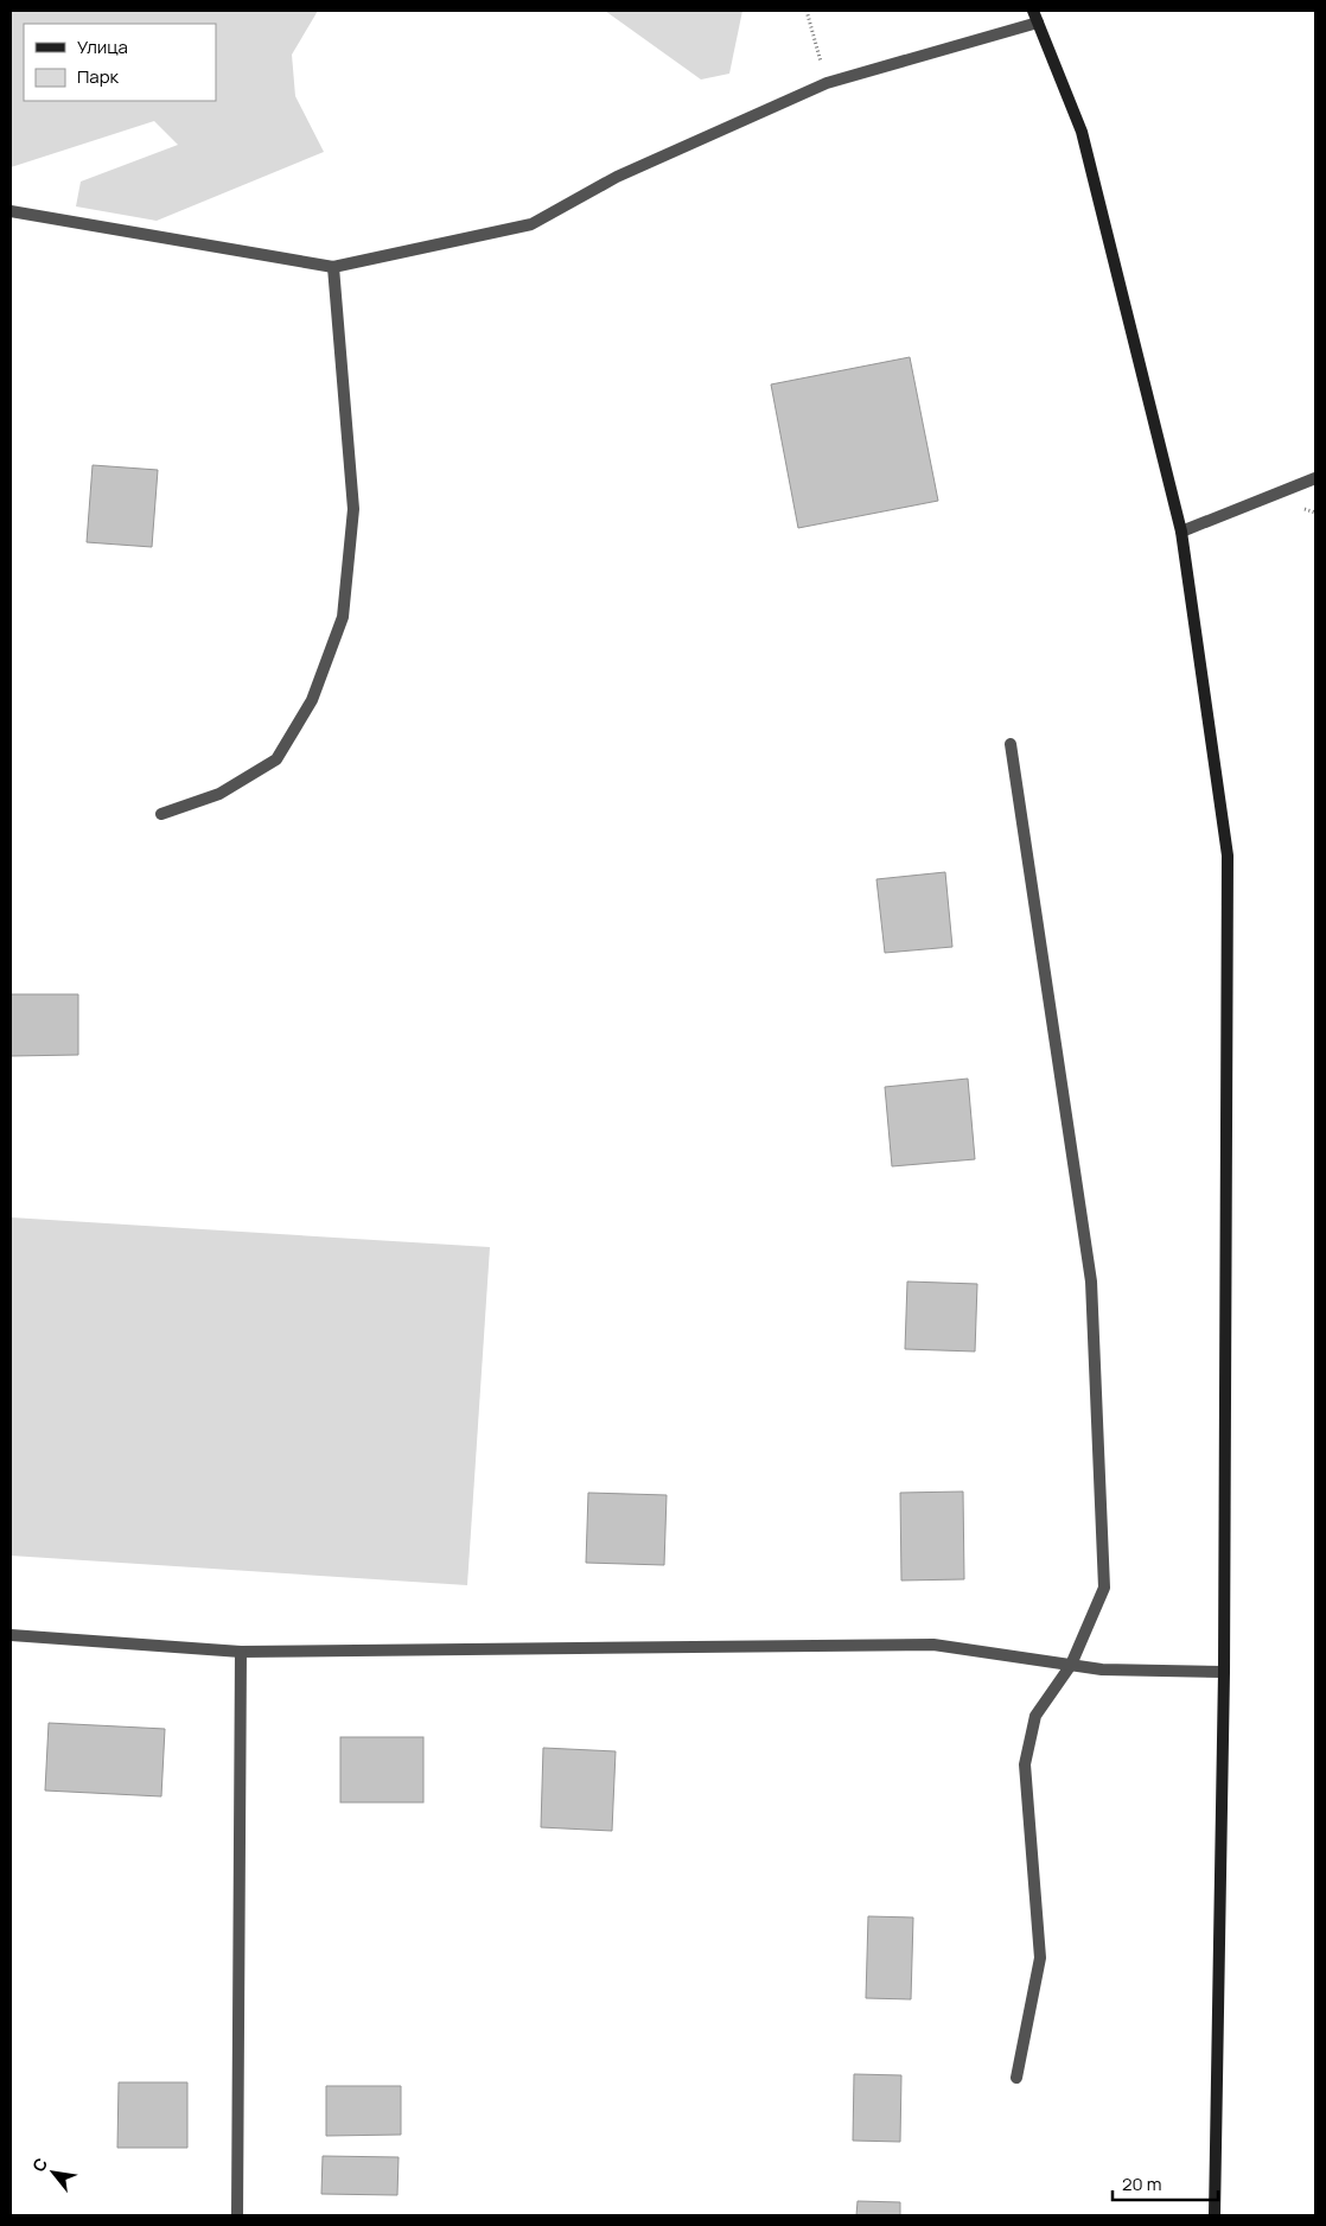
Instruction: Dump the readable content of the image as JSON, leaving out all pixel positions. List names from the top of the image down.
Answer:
{
  "legend": ["Улица", "Парк"],
  "scale_bar": "20 m",
  "north": "top left"
}
